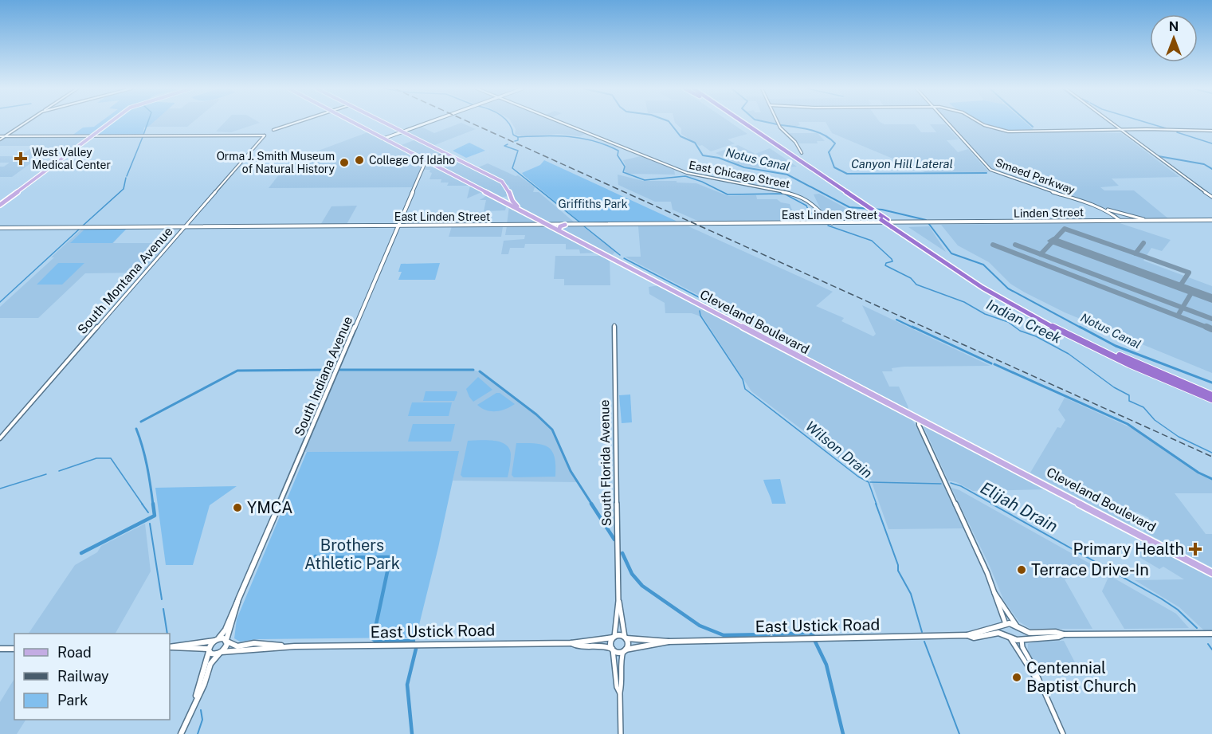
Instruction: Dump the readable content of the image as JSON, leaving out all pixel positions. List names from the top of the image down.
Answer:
{
  "streets": {
    "main road": [
      "Linden Street",
      "East Linden Street",
      "Cleveland Boulevard",
      "South Indiana Avenue",
      "East Ustick Road"
    ],
    "street": [
      "East Chicago Street",
      "Smeed Parkway",
      "South Montana Avenue",
      "South Florida Avenue"
    ]
  },
  "crossings": [
    ["East Chicago Street", "East Linden Street"],
    ["Smeed Parkway", "Linden Street"],
    ["Linden Street", "East Linden Street"],
    ["East Linden Street", "South Montana Avenue"],
    ["East Linden Street", "Cleveland Boulevard"],
    ["East Linden Street", "South Indiana Avenue"],
    ["Cleveland Boulevard", "South Indiana Avenue"],
    ["South Indiana Avenue", "East Ustick Road"],
    ["South Florida Avenue", "East Ustick Road"]
  ],
  "water": [
    "Notus Canal",
    "Canyon Hill Lateral",
    "Indian Creek",
    "Wilson Drain",
    "Elijah Drain"
  ],
  "parks": ["Griffiths Park", "Brothers Athletic Park"],
  "places": {
    "health": ["West Valley Medical Center", "Primary Health"],
    "other": [
      "College Of Idaho",
      "Orma J. Smith Museum of Natural History",
      "YMCA",
      "Terrace Drive-In",
      "Centennial Baptist Church"
    ]
  },
  "legend": ["Road", "Railway", "Park"],
  "north": "top"
}
